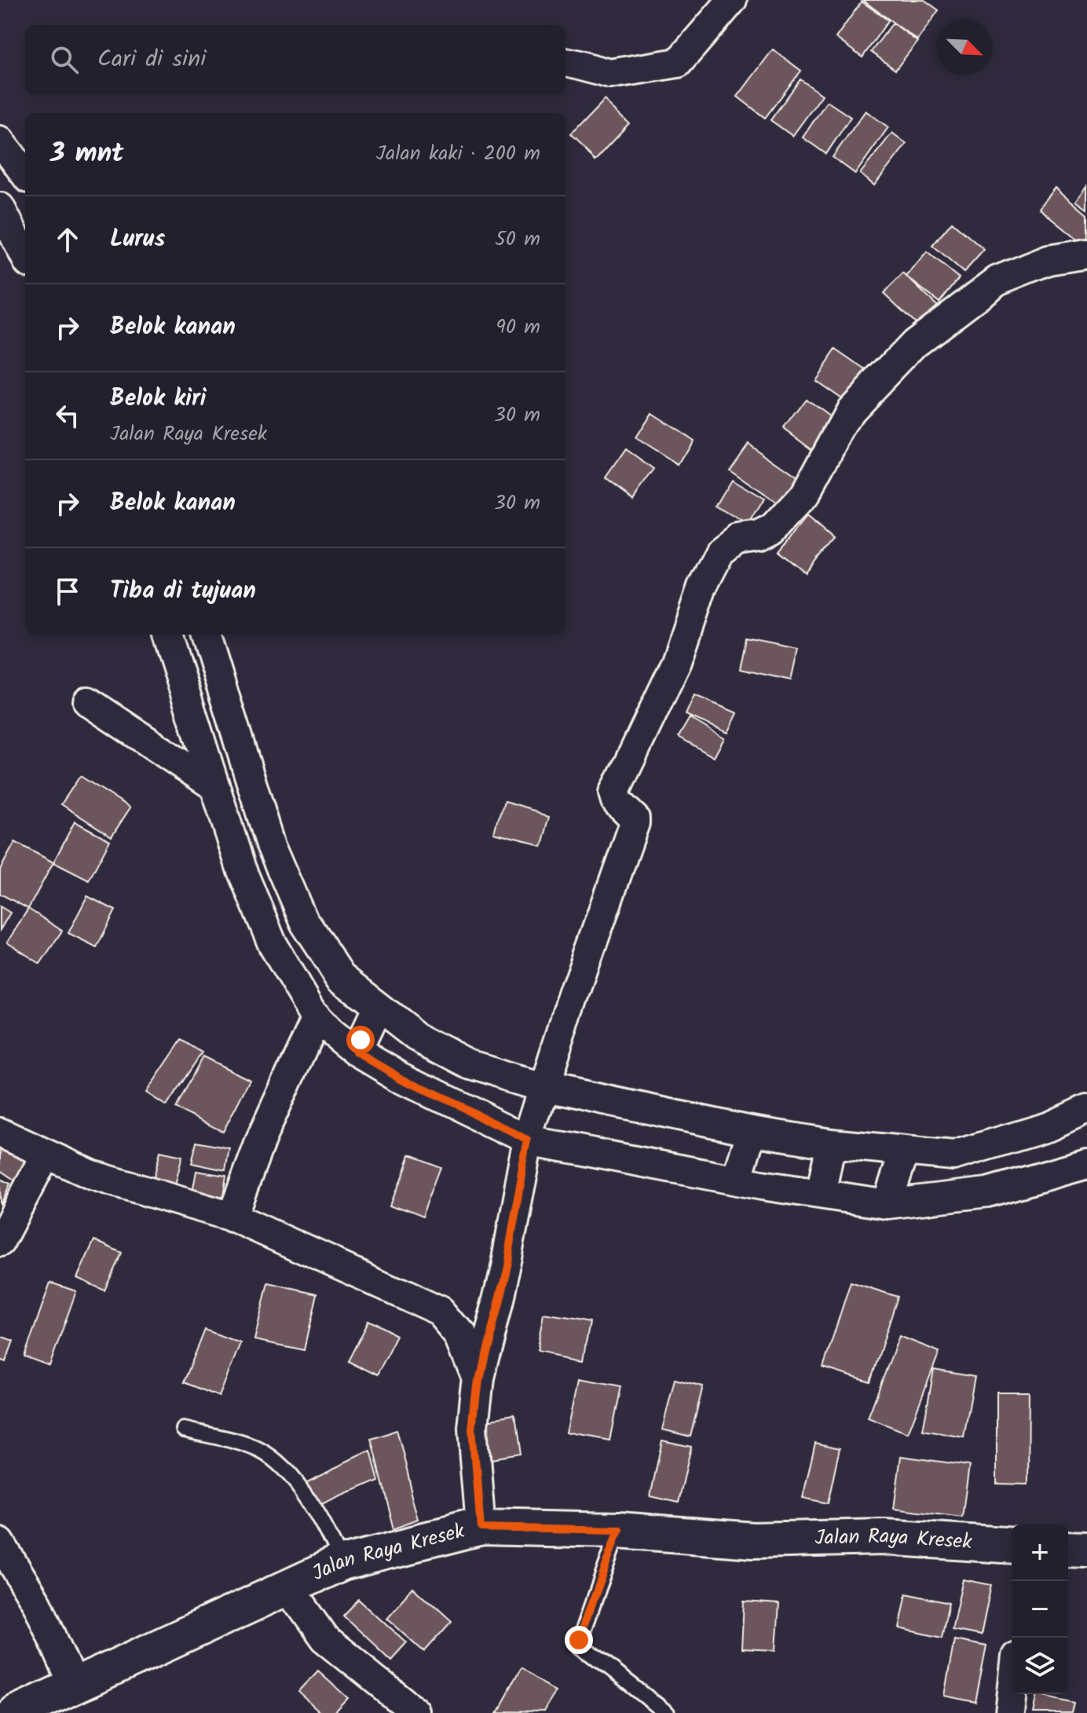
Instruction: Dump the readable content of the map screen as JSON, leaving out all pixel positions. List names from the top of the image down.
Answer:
{
  "streets": {
    "main road": ["Jalan Raya Kresek"]
  },
  "north": "bottom right",
  "page": {
    "search": "Cari di sini",
    "heading": ["3 mnt", "Jalan kaki · 200 m"],
    "list": [
      ["Lurus", "50 m"],
      ["Belok kanan", "90 m"],
      ["Belok kiri", "Jalan Raya Kresek", "30 m"],
      ["Belok kanan", "30 m"],
      "Tiba di tujuan"
    ],
    "map_buttons": ["+", "−"]
  }
}
